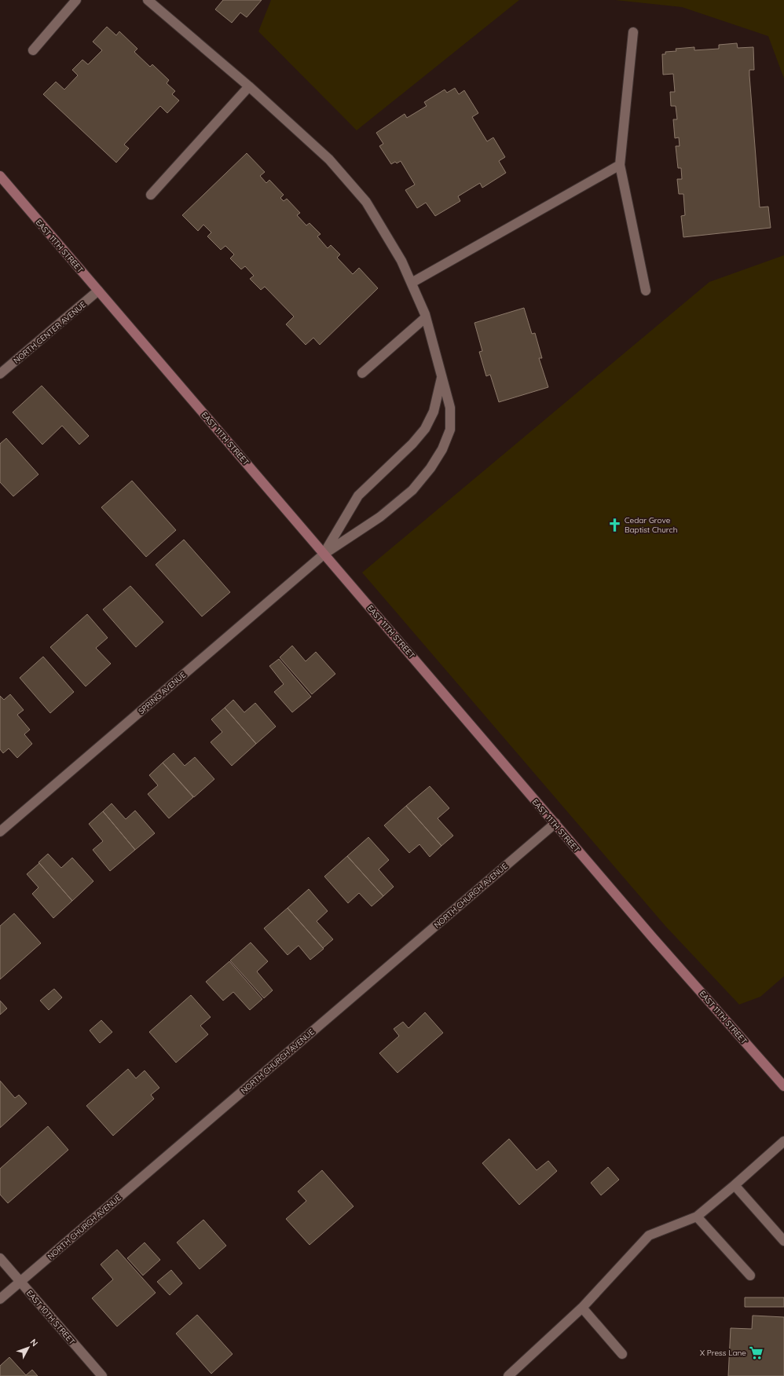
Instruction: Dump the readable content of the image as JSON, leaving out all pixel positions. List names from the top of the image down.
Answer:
{
  "streets": {
    "main road": ["EAST 11TH STREET"],
    "street": [
      "NORTH CENTER AVENUE",
      "SPRING AVENUE",
      "NORTH CHURCH AVENUE",
      "EAST 10TH STREET"
    ]
  },
  "crossings": [
    ["EAST 11TH STREET", "NORTH CENTER AVENUE"],
    ["EAST 11TH STREET", "SPRING AVENUE"],
    ["EAST 11TH STREET", "NORTH CHURCH AVENUE"],
    ["NORTH CHURCH AVENUE", "EAST 10TH STREET"]
  ],
  "places": {
    "church": ["Cedar Grove Baptist Church"],
    "supermarket": ["X Press Lane"]
  },
  "north": "top right"
}
